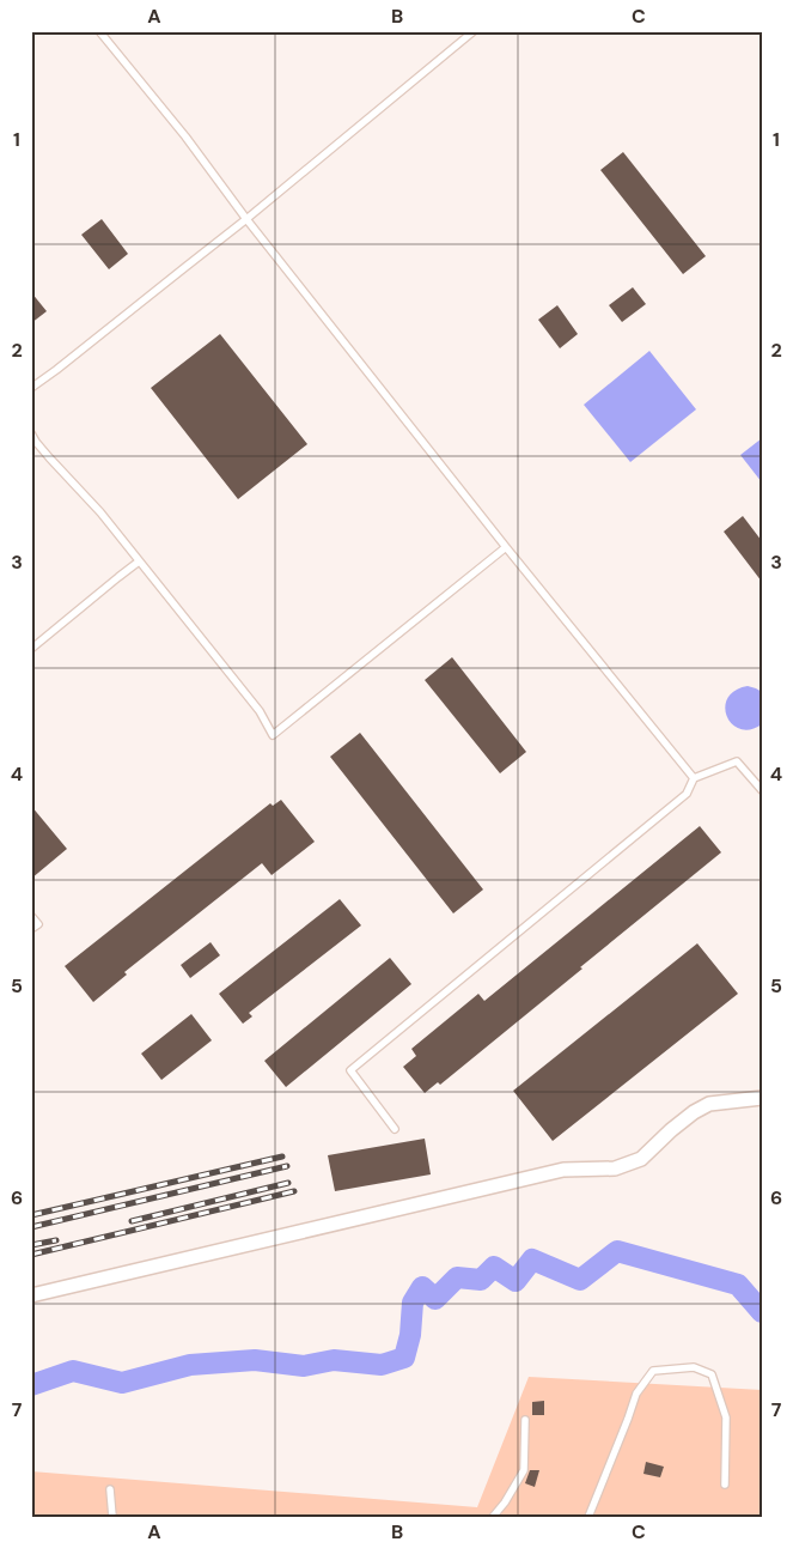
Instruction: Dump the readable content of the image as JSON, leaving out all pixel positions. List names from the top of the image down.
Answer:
{
  "grid": {
    "columns": ["A", "B", "C"],
    "rows": [
      "1",
      "2",
      "3",
      "4",
      "5",
      "6",
      "7"
    ]
  }
}
